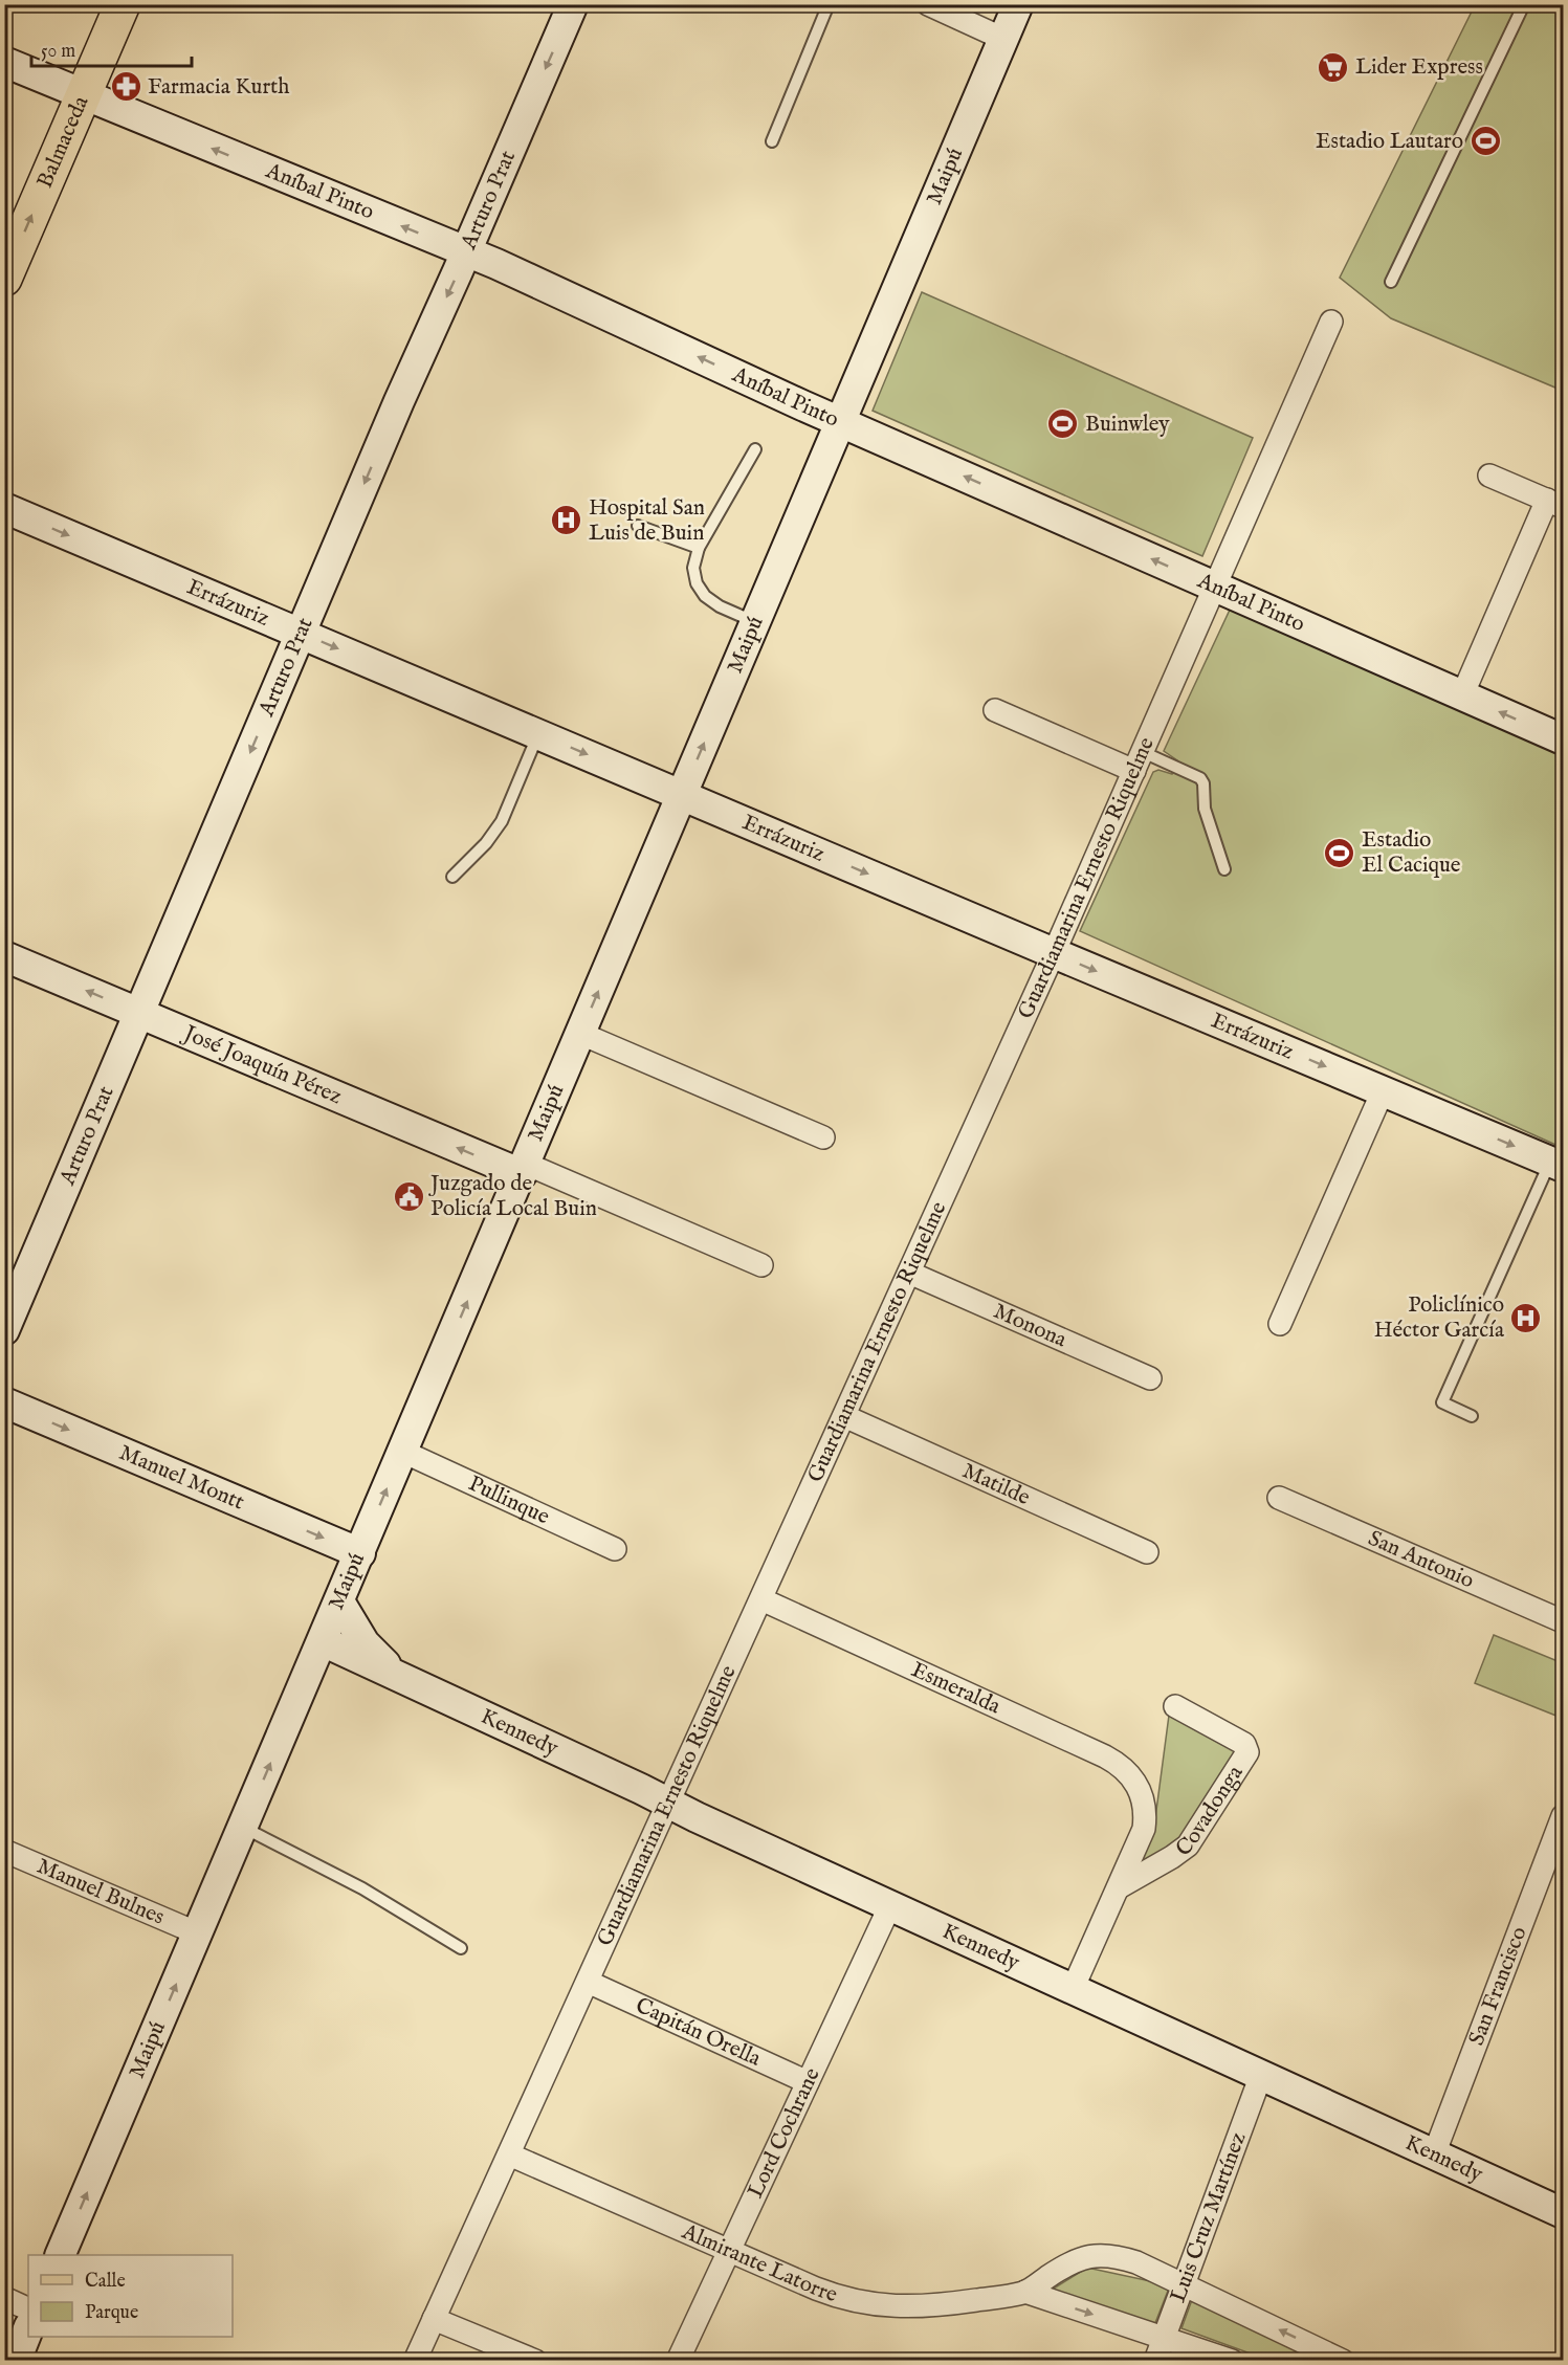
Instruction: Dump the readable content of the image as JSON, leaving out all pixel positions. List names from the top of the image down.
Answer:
{
  "streets": {
    "main road": ["Balmaceda"],
    "street": [
      "Maipú",
      "Aníbal Pinto",
      "Arturo Prat",
      "Errázuriz",
      "Guardiamarina Ernesto Riquelme",
      "José Joaquín Pérez",
      "Monona",
      "Manuel Montt",
      "Matilde",
      "Pullinque",
      "San Antonio",
      "Esmeralda",
      "Kennedy",
      "Covadonga",
      "Manuel Bulnes",
      "San Francisco",
      "Capitán Orella",
      "Lord Cochrane",
      "Luis Cruz Martínez",
      "Almirante Latorre"
    ]
  },
  "crossings": [
    ["Balmaceda", "Aníbal Pinto"],
    ["Maipú", "Aníbal Pinto"],
    ["Maipú", "Errázuriz"],
    ["Maipú", "José Joaquín Pérez"],
    ["Maipú", "Manuel Montt"],
    ["Maipú", "Pullinque"],
    ["Maipú", "Kennedy"],
    ["Maipú", "Manuel Bulnes"],
    ["Aníbal Pinto", "Arturo Prat"],
    ["Aníbal Pinto", "Guardiamarina Ernesto Riquelme"],
    ["Arturo Prat", "Errázuriz"],
    ["Arturo Prat", "José Joaquín Pérez"],
    ["Errázuriz", "Guardiamarina Ernesto Riquelme"],
    ["Guardiamarina Ernesto Riquelme", "Monona"],
    ["Guardiamarina Ernesto Riquelme", "Matilde"],
    ["Guardiamarina Ernesto Riquelme", "Esmeralda"],
    ["Guardiamarina Ernesto Riquelme", "Kennedy"],
    ["Guardiamarina Ernesto Riquelme", "Capitán Orella"],
    ["Guardiamarina Ernesto Riquelme", "Almirante Latorre"],
    ["Esmeralda", "Covadonga"],
    ["Kennedy", "Covadonga"],
    ["Kennedy", "San Francisco"],
    ["Kennedy", "Lord Cochrane"],
    ["Kennedy", "Luis Cruz Martínez"],
    ["Capitán Orella", "Lord Cochrane"],
    ["Lord Cochrane", "Almirante Latorre"],
    ["Luis Cruz Martínez", "Almirante Latorre"]
  ],
  "one_way": [
    "Balmaceda",
    "Maipú",
    "Aníbal Pinto",
    "Arturo Prat",
    "Errázuriz",
    "José Joaquín Pérez",
    "Manuel Montt"
  ],
  "places": {
    "supermarket": ["Lider Express"],
    "pharmacy": ["Farmacia Kurth"],
    "sports": ["Estadio Lautaro", "Buinwley", "Estadio El Cacique"],
    "hospital": ["Hospital San Luis de Buin", "Policlínico Héctor García"],
    "public building": ["Juzgado de Policía Local Buin"]
  },
  "legend": ["Calle", "Parque"],
  "scale_bar": "50 m"
}
